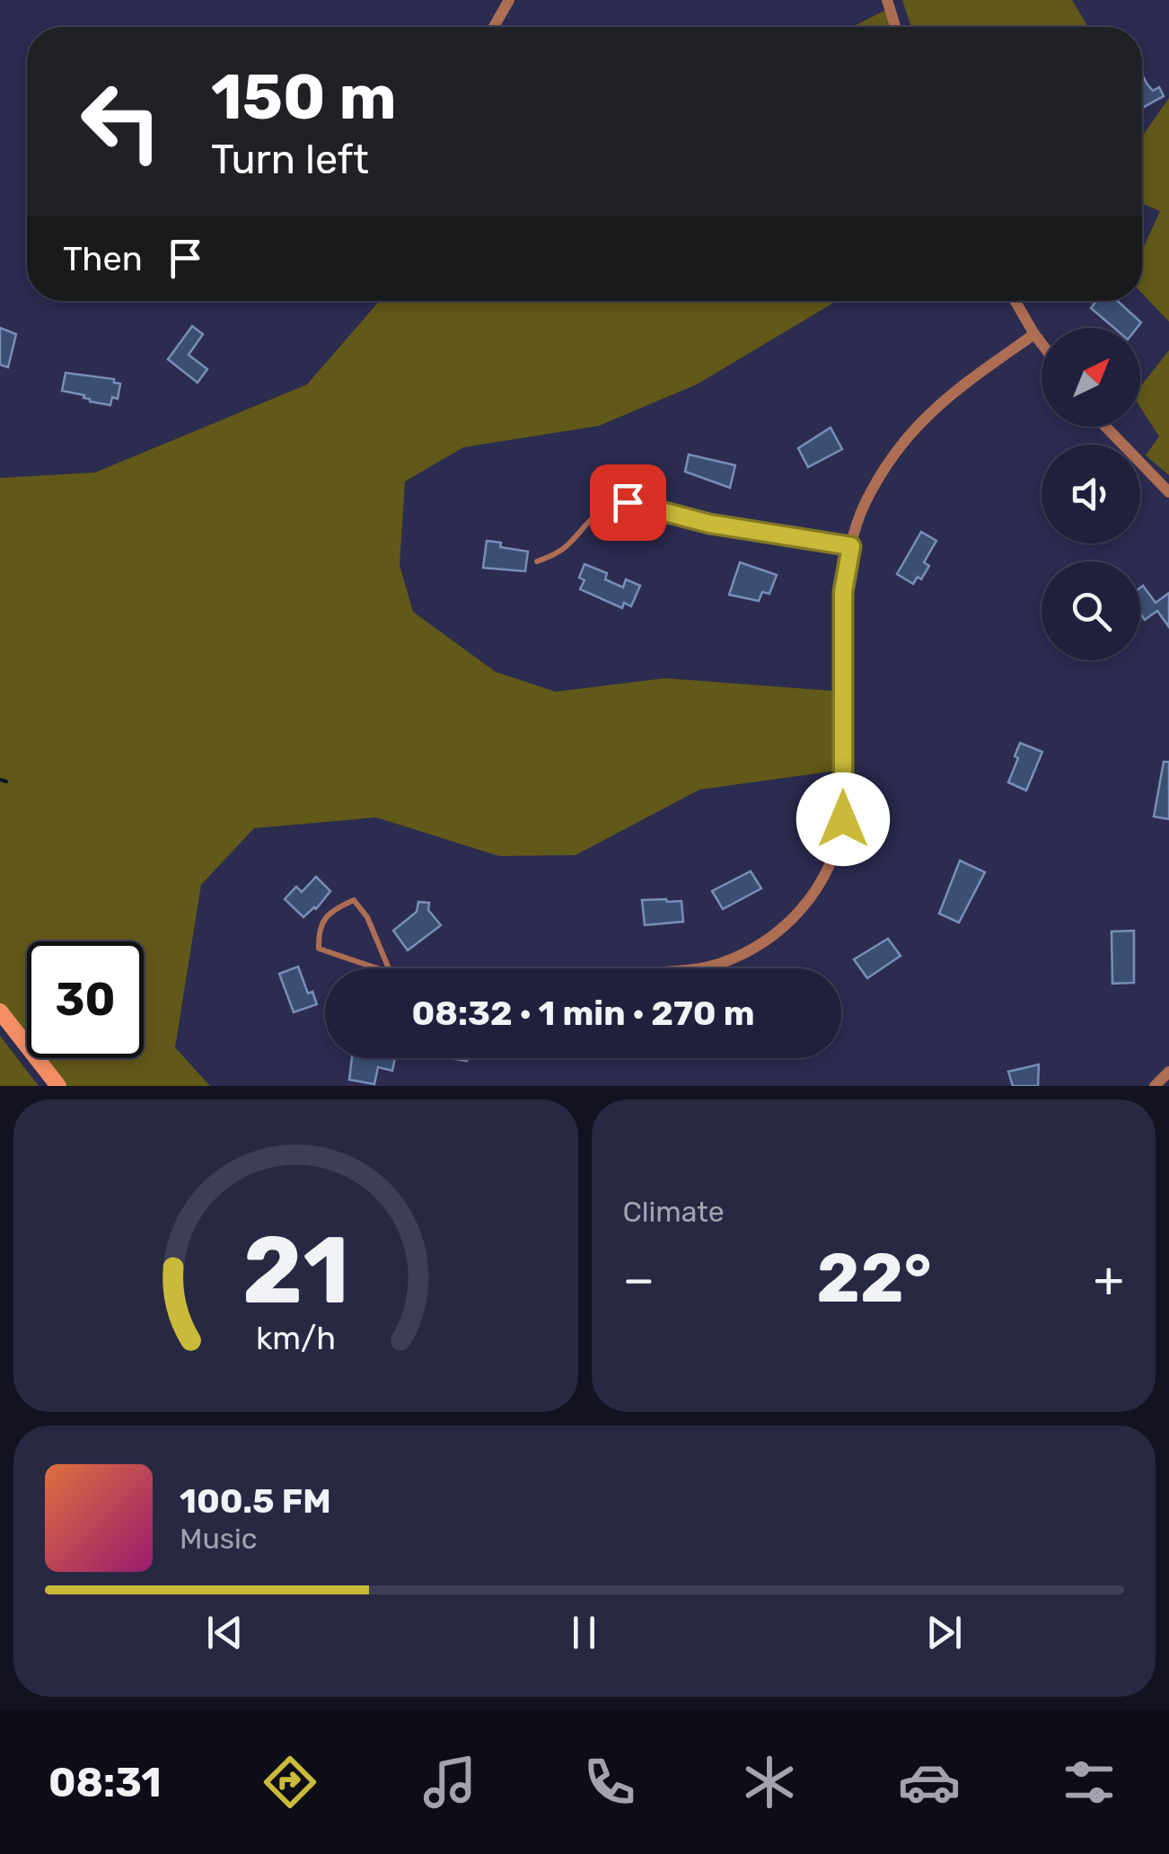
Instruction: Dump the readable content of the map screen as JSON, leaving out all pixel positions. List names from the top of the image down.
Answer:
{
  "north": "top right",
  "page": {
    "turn": ["150 m", "Turn left"],
    "then": "Then",
    "limit": "30",
    "trip": "08:32 · 1 min · 270 m",
    "tile": "Climate",
    "heat": ["−", "22°", "+"],
    "song": ["100.5 FM", "Music"],
    "tabs": "08:31",
    "gauge": ["21", "km/h"]
  }
}
